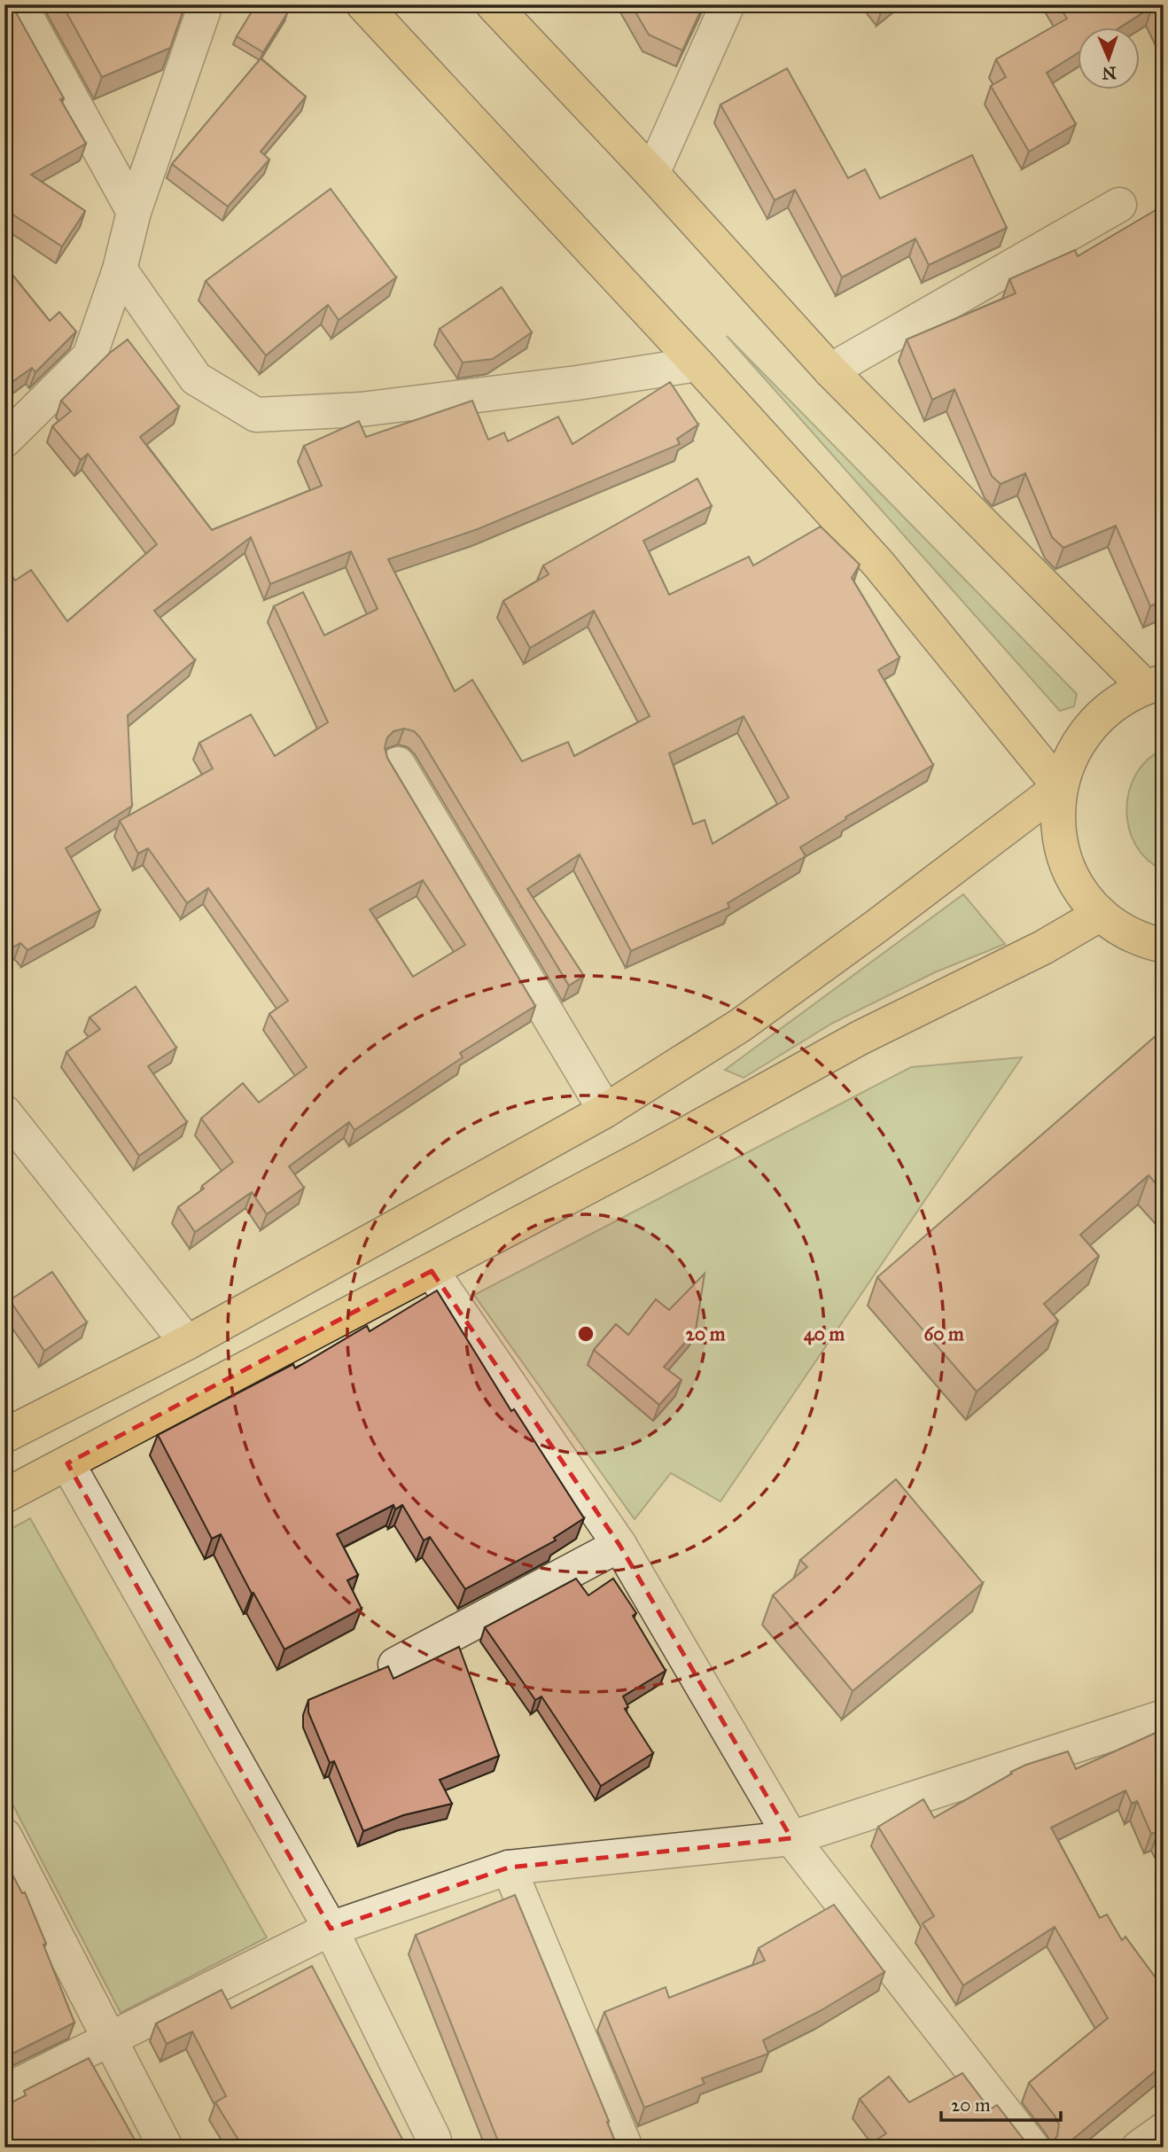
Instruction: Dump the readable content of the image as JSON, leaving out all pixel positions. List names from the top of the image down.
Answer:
{
  "scale_bar": "20 m",
  "north": "bottom",
  "rings": ["20 m", "40 m", "60 m"]
}
